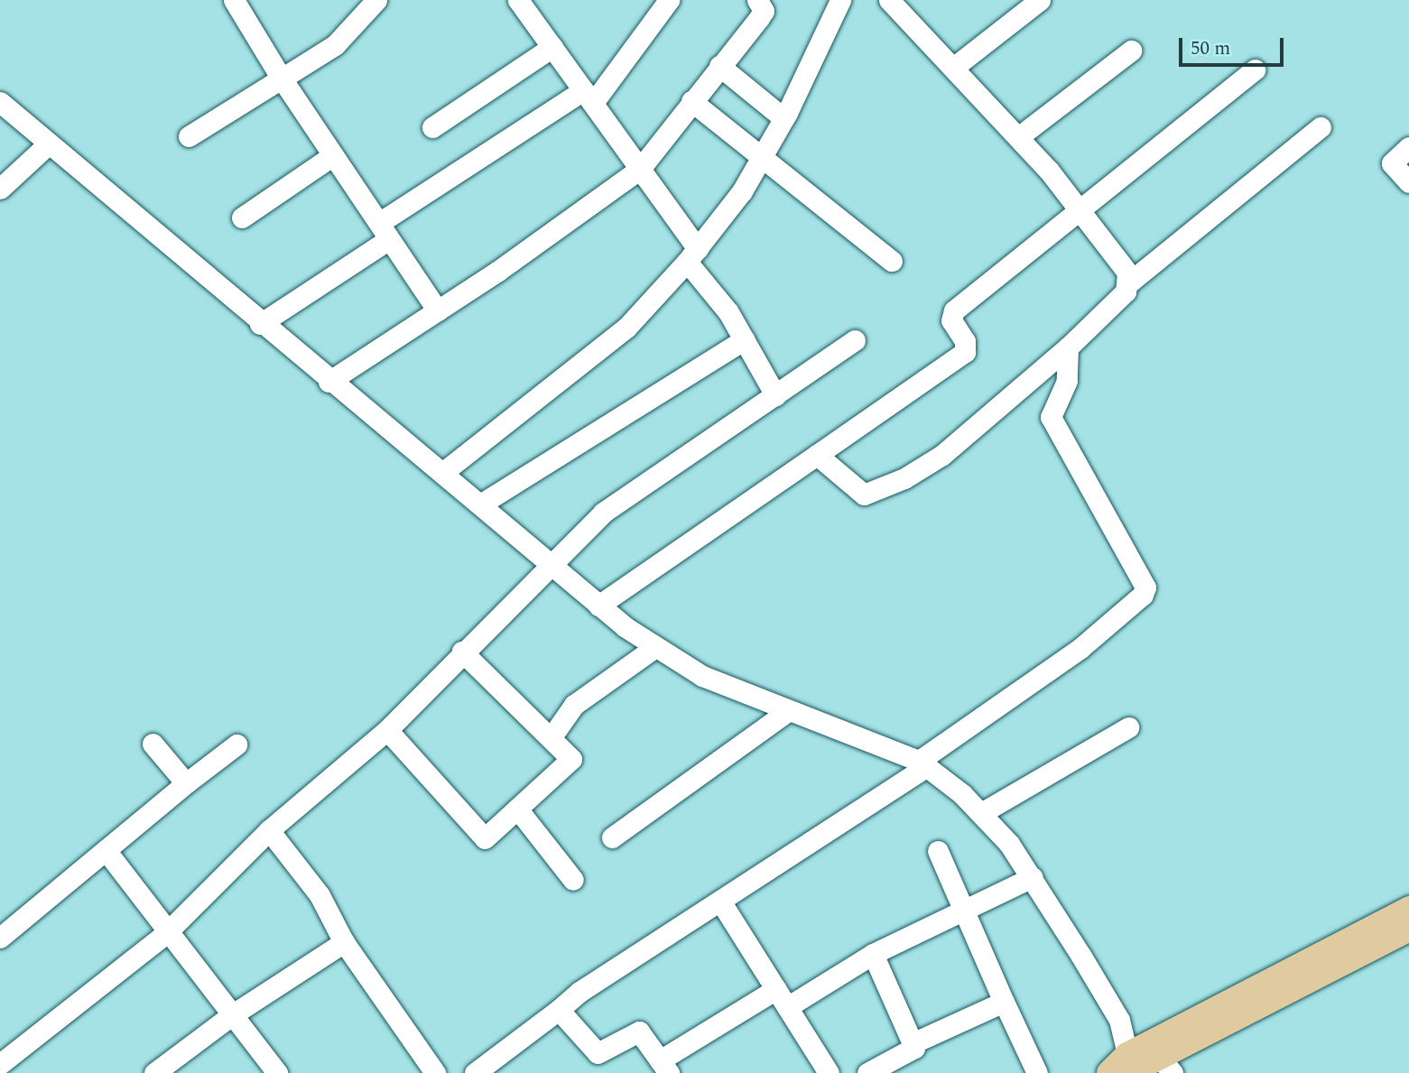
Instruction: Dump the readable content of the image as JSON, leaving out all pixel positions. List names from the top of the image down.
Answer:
{
  "scale_bar": "50 m"
}
